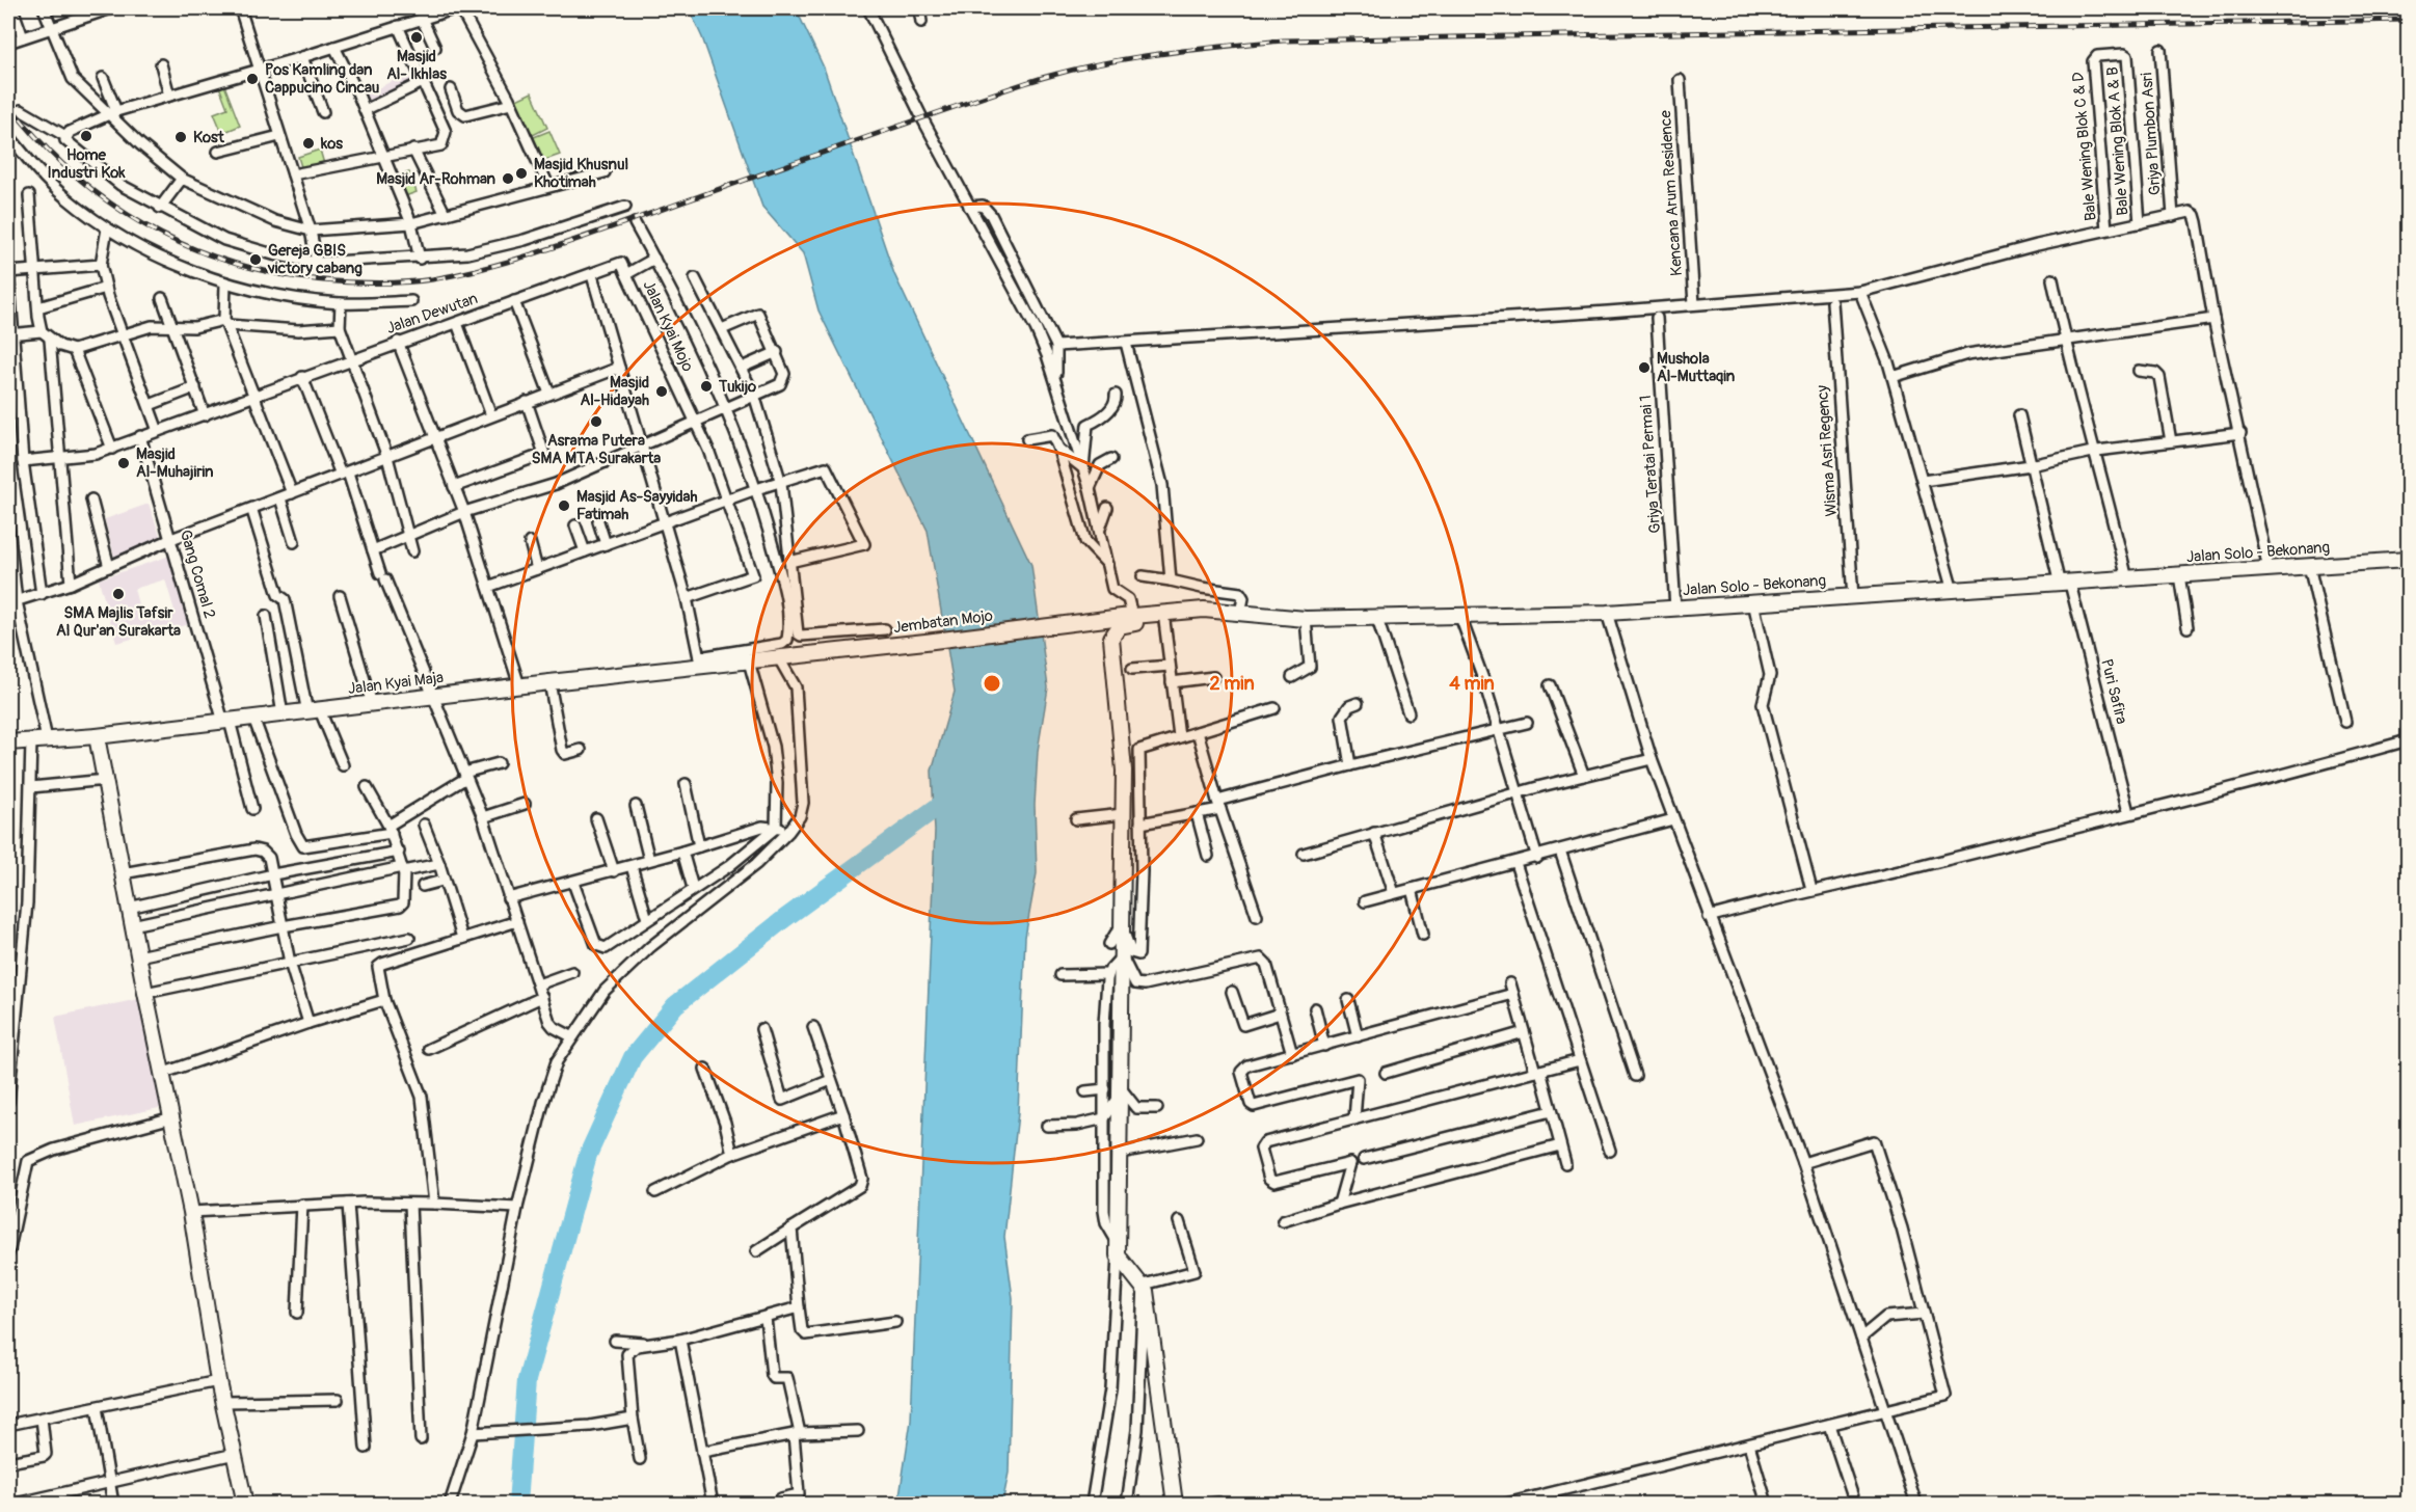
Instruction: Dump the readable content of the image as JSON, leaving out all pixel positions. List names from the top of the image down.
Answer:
{
  "streets": {
    "main road": ["Jalan Solo - Bekonang", "Jembatan Mojo", "Jalan Kyai Maja"],
    "street": [
      "Griya Plumbon Asri",
      "Bale Wening Blok A & B",
      "Bale Wening Blok C & D",
      "Kencana Arum Residence",
      "Jalan Dewutan",
      "Jalan Kyai Mojo",
      "Wisma Asri Regency",
      "Griya Teratai Permai 1",
      "Gang Comal 2",
      "Puri Safira"
    ]
  },
  "crossings": [
    ["Bale Wening Blok A & B", "Bale Wening Blok C & D"],
    ["Jalan Dewutan", "Jalan Kyai Mojo"],
    ["Jalan Dewutan", "Gang Comal 2"],
    ["Wisma Asri Regency", "Jalan Solo - Bekonang"],
    ["Griya Teratai Permai 1", "Jalan Solo - Bekonang"],
    ["Jalan Solo - Bekonang", "Jembatan Mojo"],
    ["Jalan Solo - Bekonang", "Puri Safira"],
    ["Gang Comal 2", "Jalan Kyai Maja"],
    ["Jembatan Mojo", "Jalan Kyai Maja"]
  ],
  "places": [
    "Masjid Al- Ikhlas",
    "Pos Kamling dan Cappucino Cincau",
    "Home Industri Kok",
    "Kost",
    "kos",
    "Masjid Khusnul Khotimah",
    "Masjid Ar-Rohman",
    "Gereja GBIS victory cabang",
    "Mushola Al-Muttaqin",
    "Tukijo",
    "Masjid Al-Hidayah",
    "Asrama Putera SMA MTA Surakarta",
    "Masjid Al-Muhajirin",
    "Masjid As-Sayyidah Fatimah",
    "SMA Majlis Tafsir Al Qur'an Surakarta"
  ],
  "rings": ["2 min", "4 min"]
}
